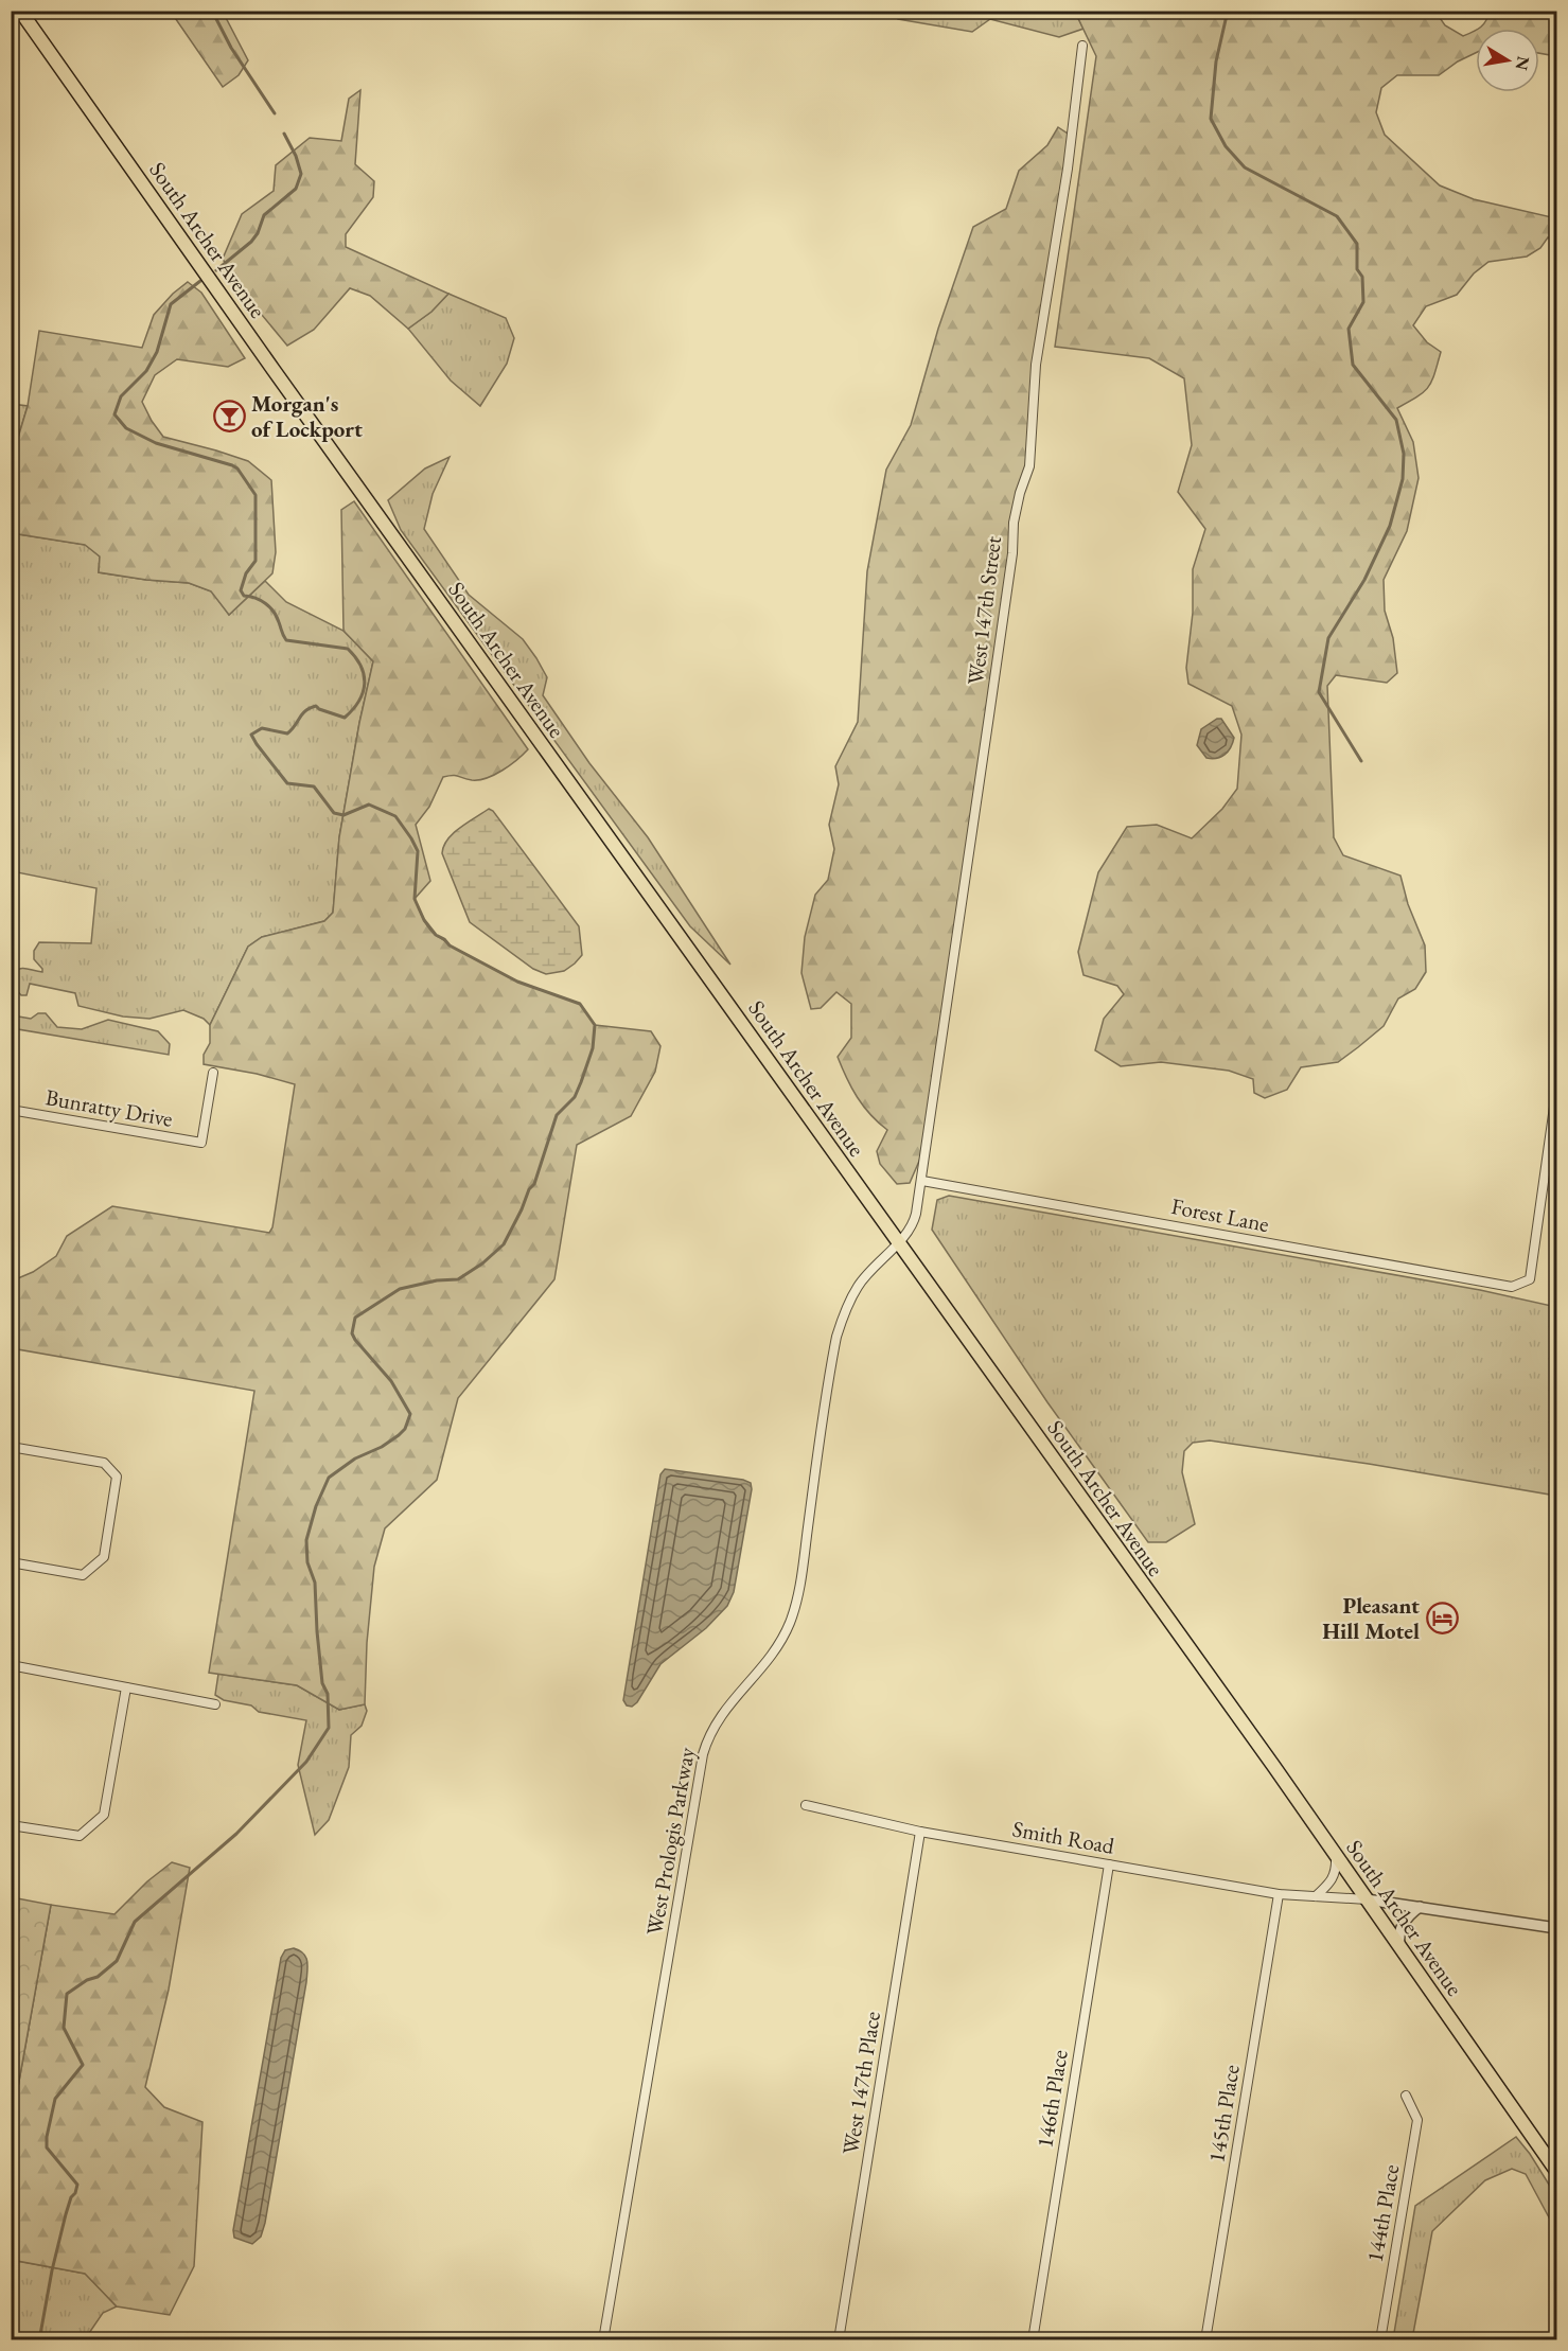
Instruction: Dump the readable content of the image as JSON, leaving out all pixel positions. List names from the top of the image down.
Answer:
{
  "streets": {
    "main road": ["South Archer Avenue"],
    "street": [
      "West 147th Street",
      "Bunratty Drive",
      "Forest Lane",
      "Smith Road",
      "West Prologis Parkway",
      "West 147th Place",
      "146th Place",
      "145th Place",
      "144th Place"
    ]
  },
  "crossings": [
    ["South Archer Avenue", "West 147th Street"],
    ["South Archer Avenue", "Smith Road"],
    ["South Archer Avenue", "West Prologis Parkway"],
    ["West 147th Street", "Forest Lane"],
    ["West 147th Street", "West Prologis Parkway"],
    ["Smith Road", "West 147th Place"],
    ["Smith Road", "146th Place"],
    ["Smith Road", "145th Place"]
  ],
  "places": {
    "bar": ["Morgan's of Lockport"],
    "hotel": ["Pleasant Hill Motel"]
  },
  "north": "right"
}
